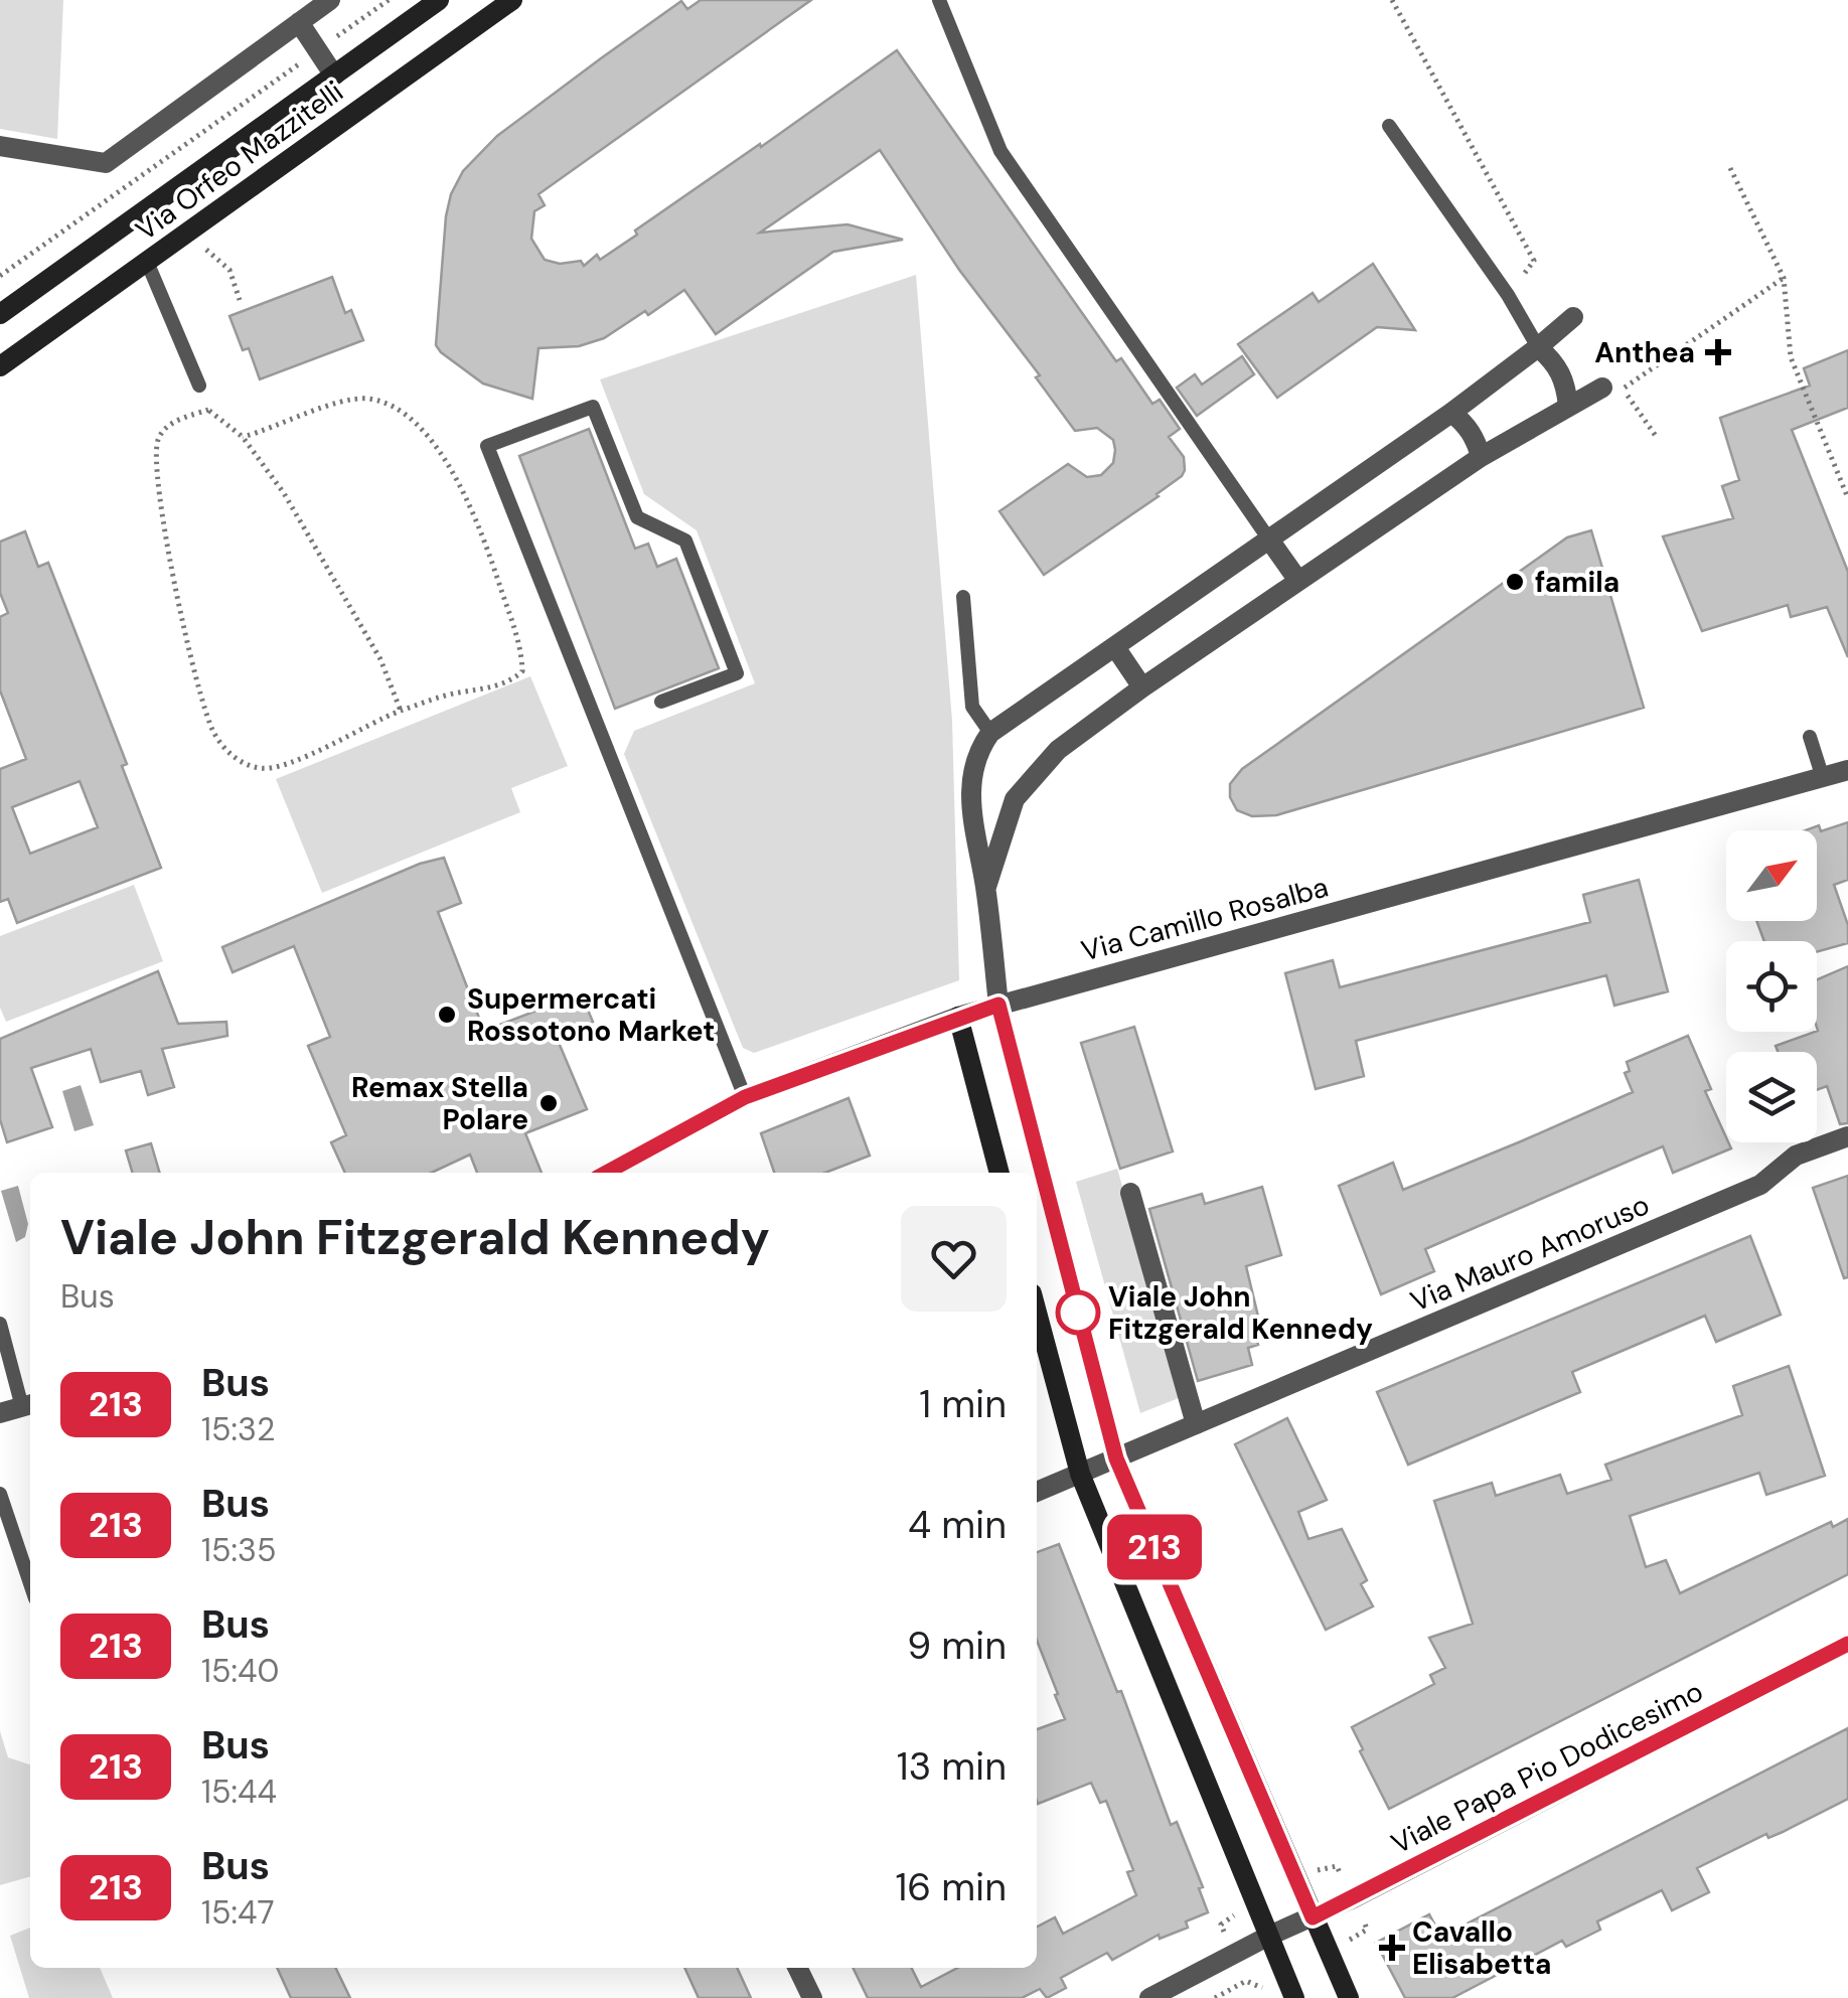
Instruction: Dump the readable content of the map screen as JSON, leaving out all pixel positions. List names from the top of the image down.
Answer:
{
  "streets": {
    "main road": ["Via Orfeo Mazzitelli"],
    "street": ["Via Camillo Rosalba", "Via Mauro Amoruso", "Viale Papa Pio Dodicesimo"]
  },
  "places": {
    "health": ["Anthea", "Cavallo Elisabetta"],
    "other": [
      "famila",
      "Supermercati Rossotono Market",
      "Remax Stella Polare",
      "Viale John Fitzgerald Kennedy"
    ]
  },
  "lines": ["bus line 213"],
  "north": "top right",
  "page": {
    "on_map": "213",
    "heading": ["Viale John Fitzgerald Kennedy", "Bus"],
    "list": [
      {
        "mark": "213",
        "name": "Bus",
        "note": "15:32",
        "value": "1 min"
      },
      {
        "mark": "213",
        "name": "Bus",
        "note": "15:35",
        "value": "4 min"
      },
      {
        "mark": "213",
        "name": "Bus",
        "note": "15:40",
        "value": "9 min"
      },
      {
        "mark": "213",
        "name": "Bus",
        "note": "15:44",
        "value": "13 min"
      },
      {
        "mark": "213",
        "name": "Bus",
        "note": "15:47",
        "value": "16 min"
      }
    ]
  }
}
